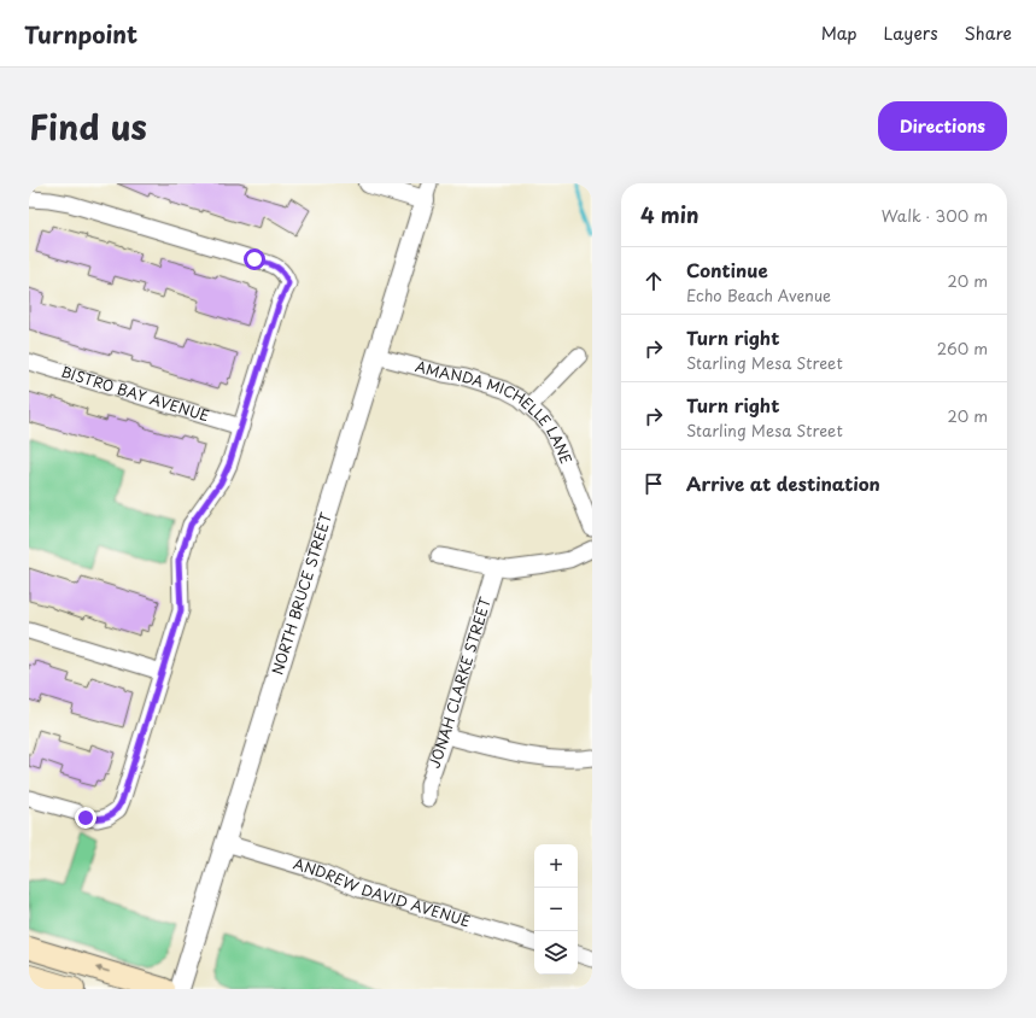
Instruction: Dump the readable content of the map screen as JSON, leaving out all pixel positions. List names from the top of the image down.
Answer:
{
  "streets": {
    "street": [
      "BISTRO BAY AVENUE",
      "AMANDA MICHELLE LANE",
      "NORTH BRUCE STREET",
      "JONAH CLARKE STREET",
      "ANDREW DAVID AVENUE"
    ]
  },
  "crossings": [
    ["AMANDA MICHELLE LANE", "NORTH BRUCE STREET"],
    ["NORTH BRUCE STREET", "ANDREW DAVID AVENUE"]
  ],
  "page": {
    "header": "Turnpoint",
    "nav": ["Map", "Layers", "Share"],
    "title": "Find us",
    "buttons": "Directions",
    "heading": ["4 min", "Walk · 300 m"],
    "list": [
      ["Continue", "Echo Beach Avenue", "20 m"],
      ["Turn right", "Starling Mesa Street", "260 m"],
      ["Turn right", "Starling Mesa Street", "20 m"],
      "Arrive at destination"
    ],
    "map_buttons": ["+", "−"]
  }
}
